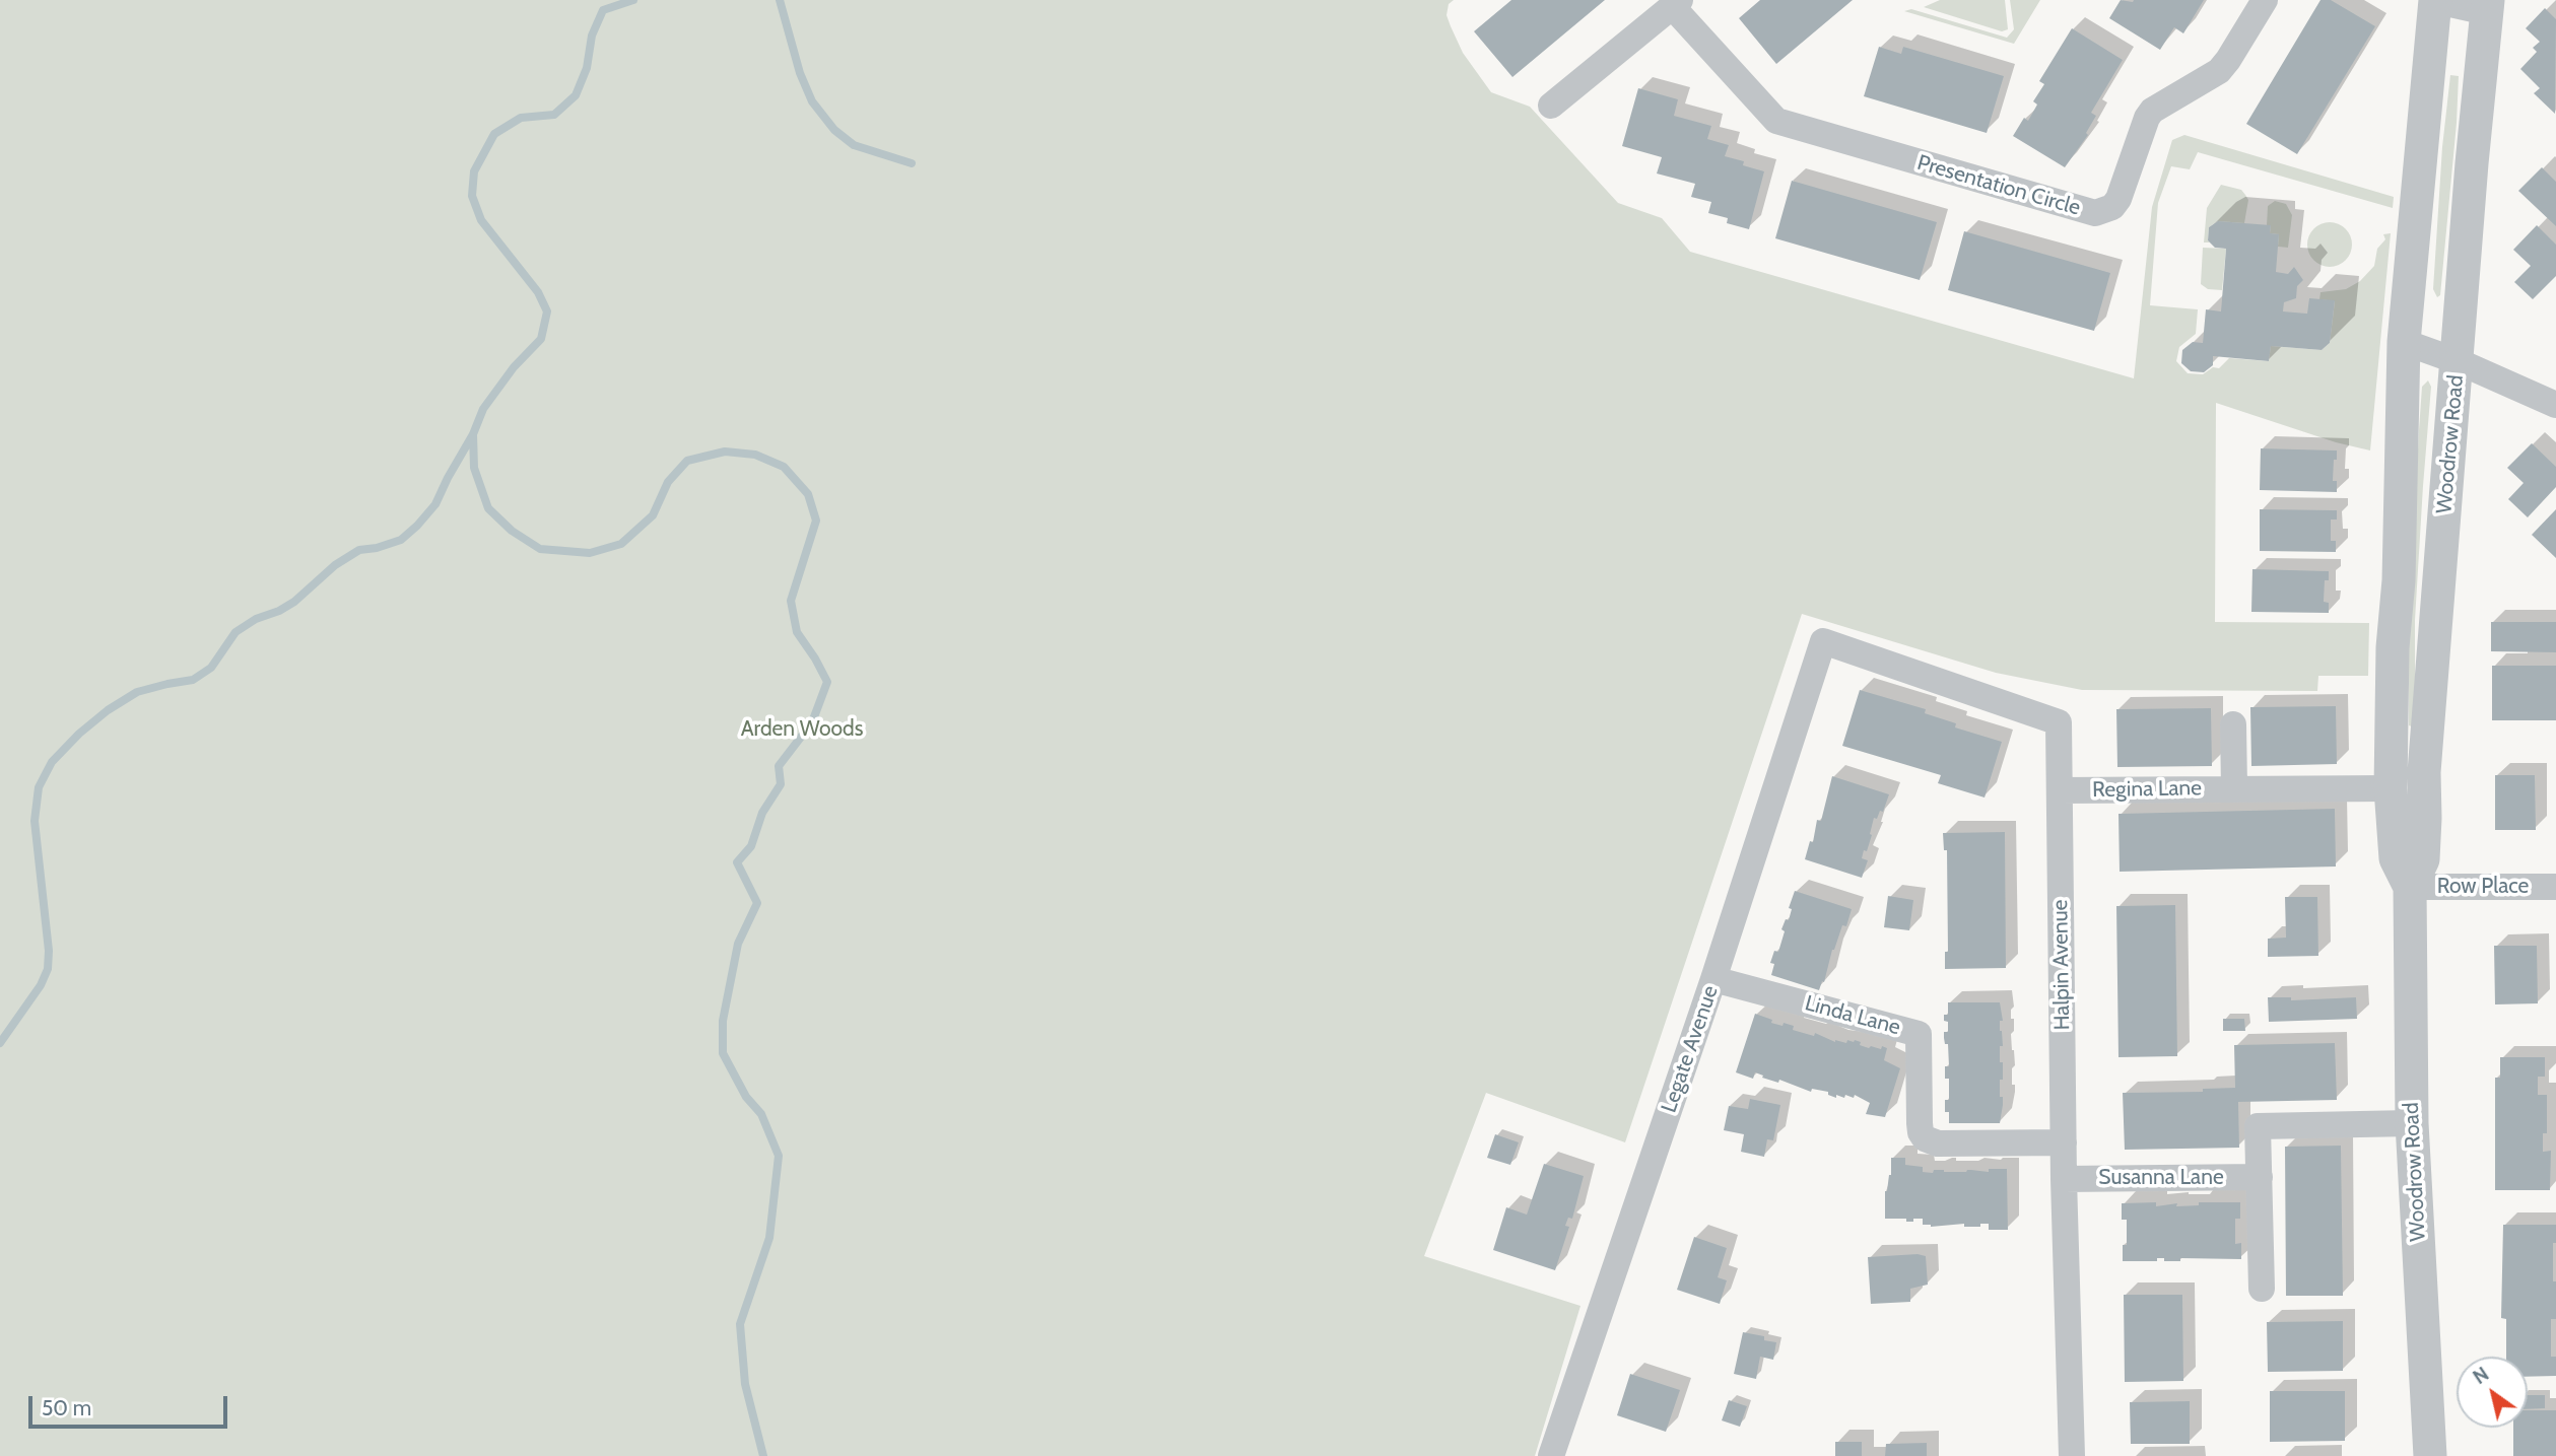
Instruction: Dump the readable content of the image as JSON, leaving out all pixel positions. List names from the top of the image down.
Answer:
{
  "streets": {
    "street": [
      "Presentation Circle",
      "Woodrow Road",
      "Regina Lane",
      "Row Place",
      "Halpin Avenue",
      "Linda Lane",
      "Legate Avenue",
      "Susanna Lane"
    ]
  },
  "crossings": [
    ["Woodrow Road", "Regina Lane"],
    ["Woodrow Road", "Row Place"],
    ["Regina Lane", "Halpin Avenue"],
    ["Halpin Avenue", "Linda Lane"],
    ["Halpin Avenue", "Legate Avenue"],
    ["Halpin Avenue", "Susanna Lane"],
    ["Linda Lane", "Legate Avenue"]
  ],
  "parks": ["Arden Woods"],
  "scale_bar": "50 m",
  "north": "top left"
}
